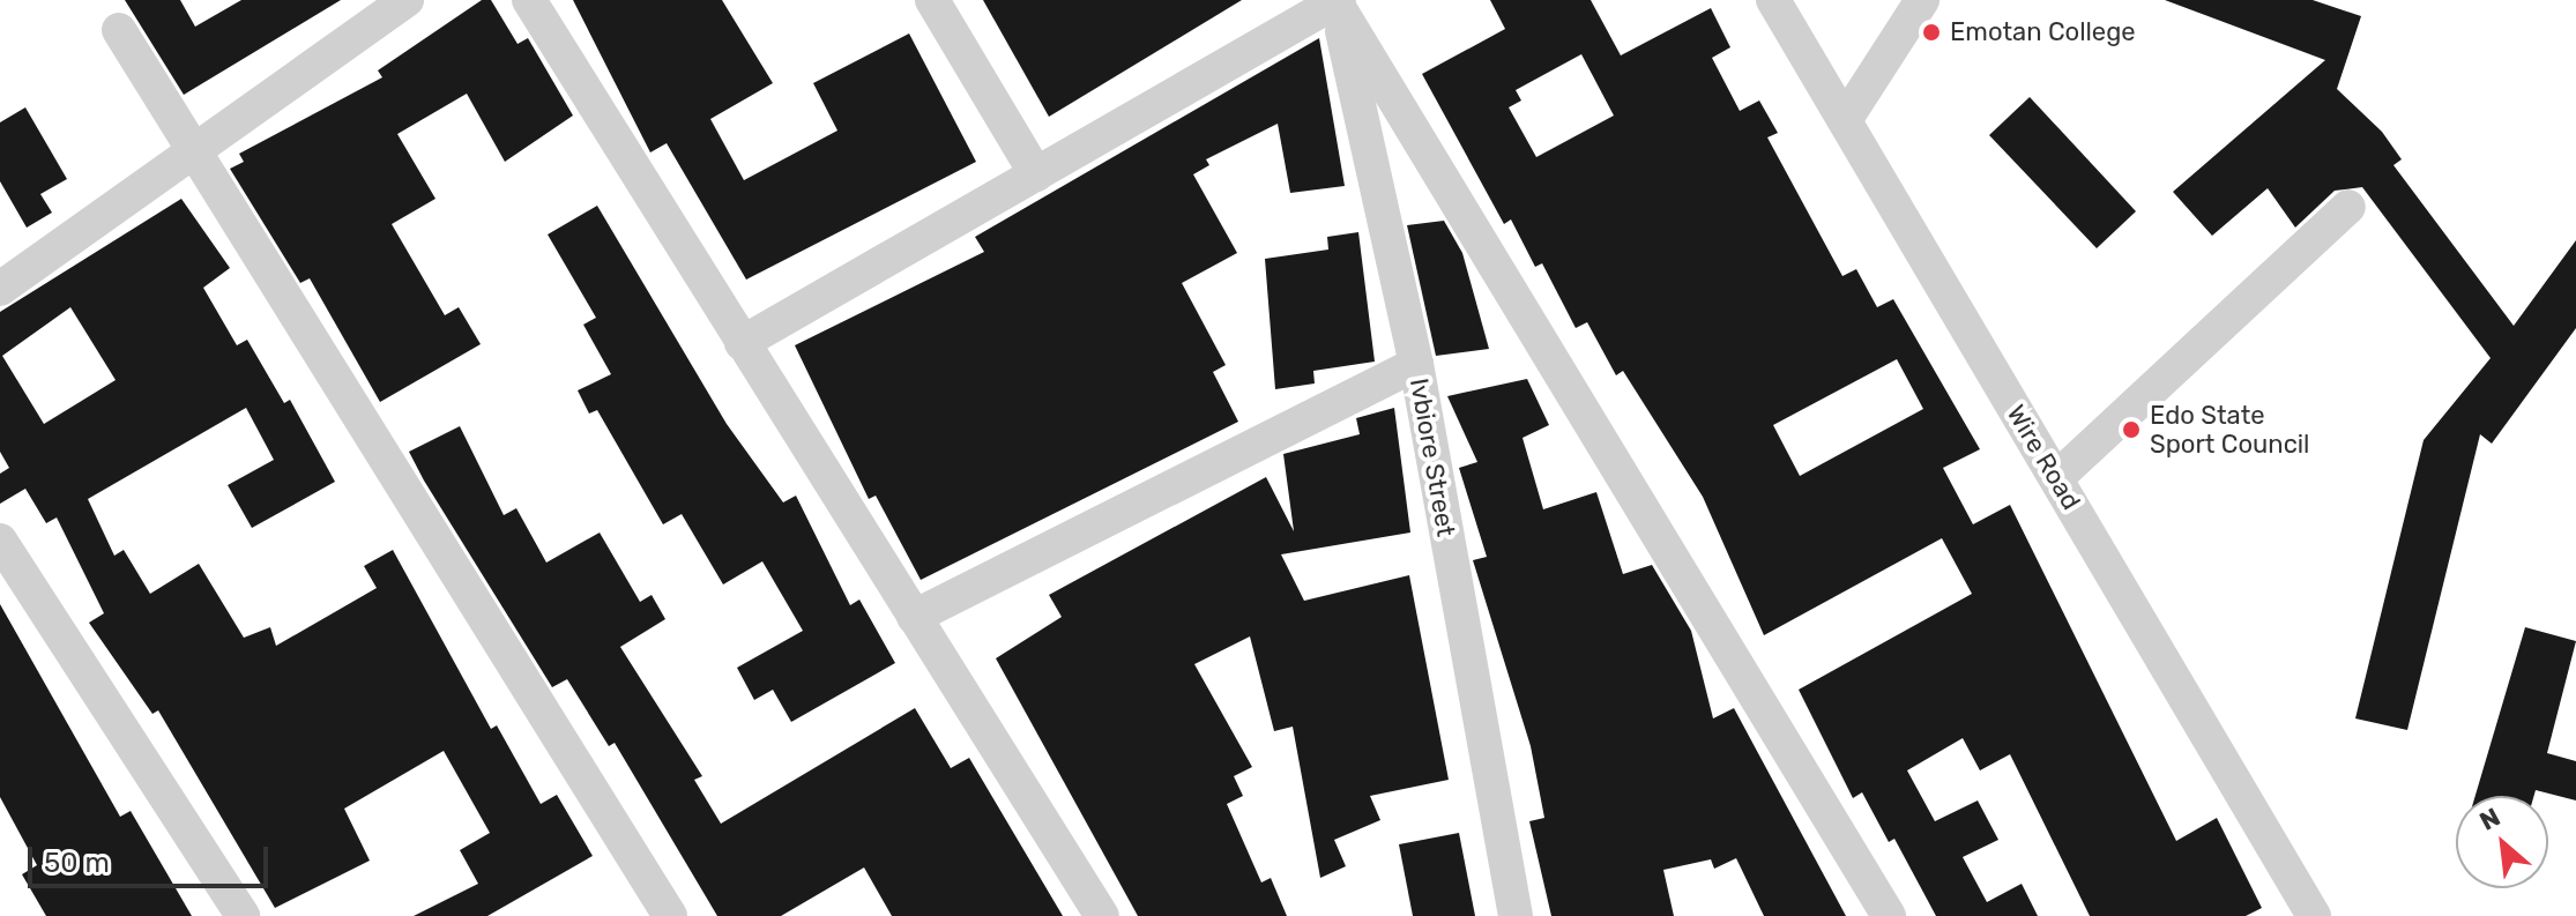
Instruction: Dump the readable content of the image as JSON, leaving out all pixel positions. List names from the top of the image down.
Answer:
{
  "streets": {
    "street": ["Ivbiore Street", "Wire Road"]
  },
  "places": ["Emotan College", "Edo State Sport Council"],
  "scale_bar": "50 m",
  "north": "top left"
}
